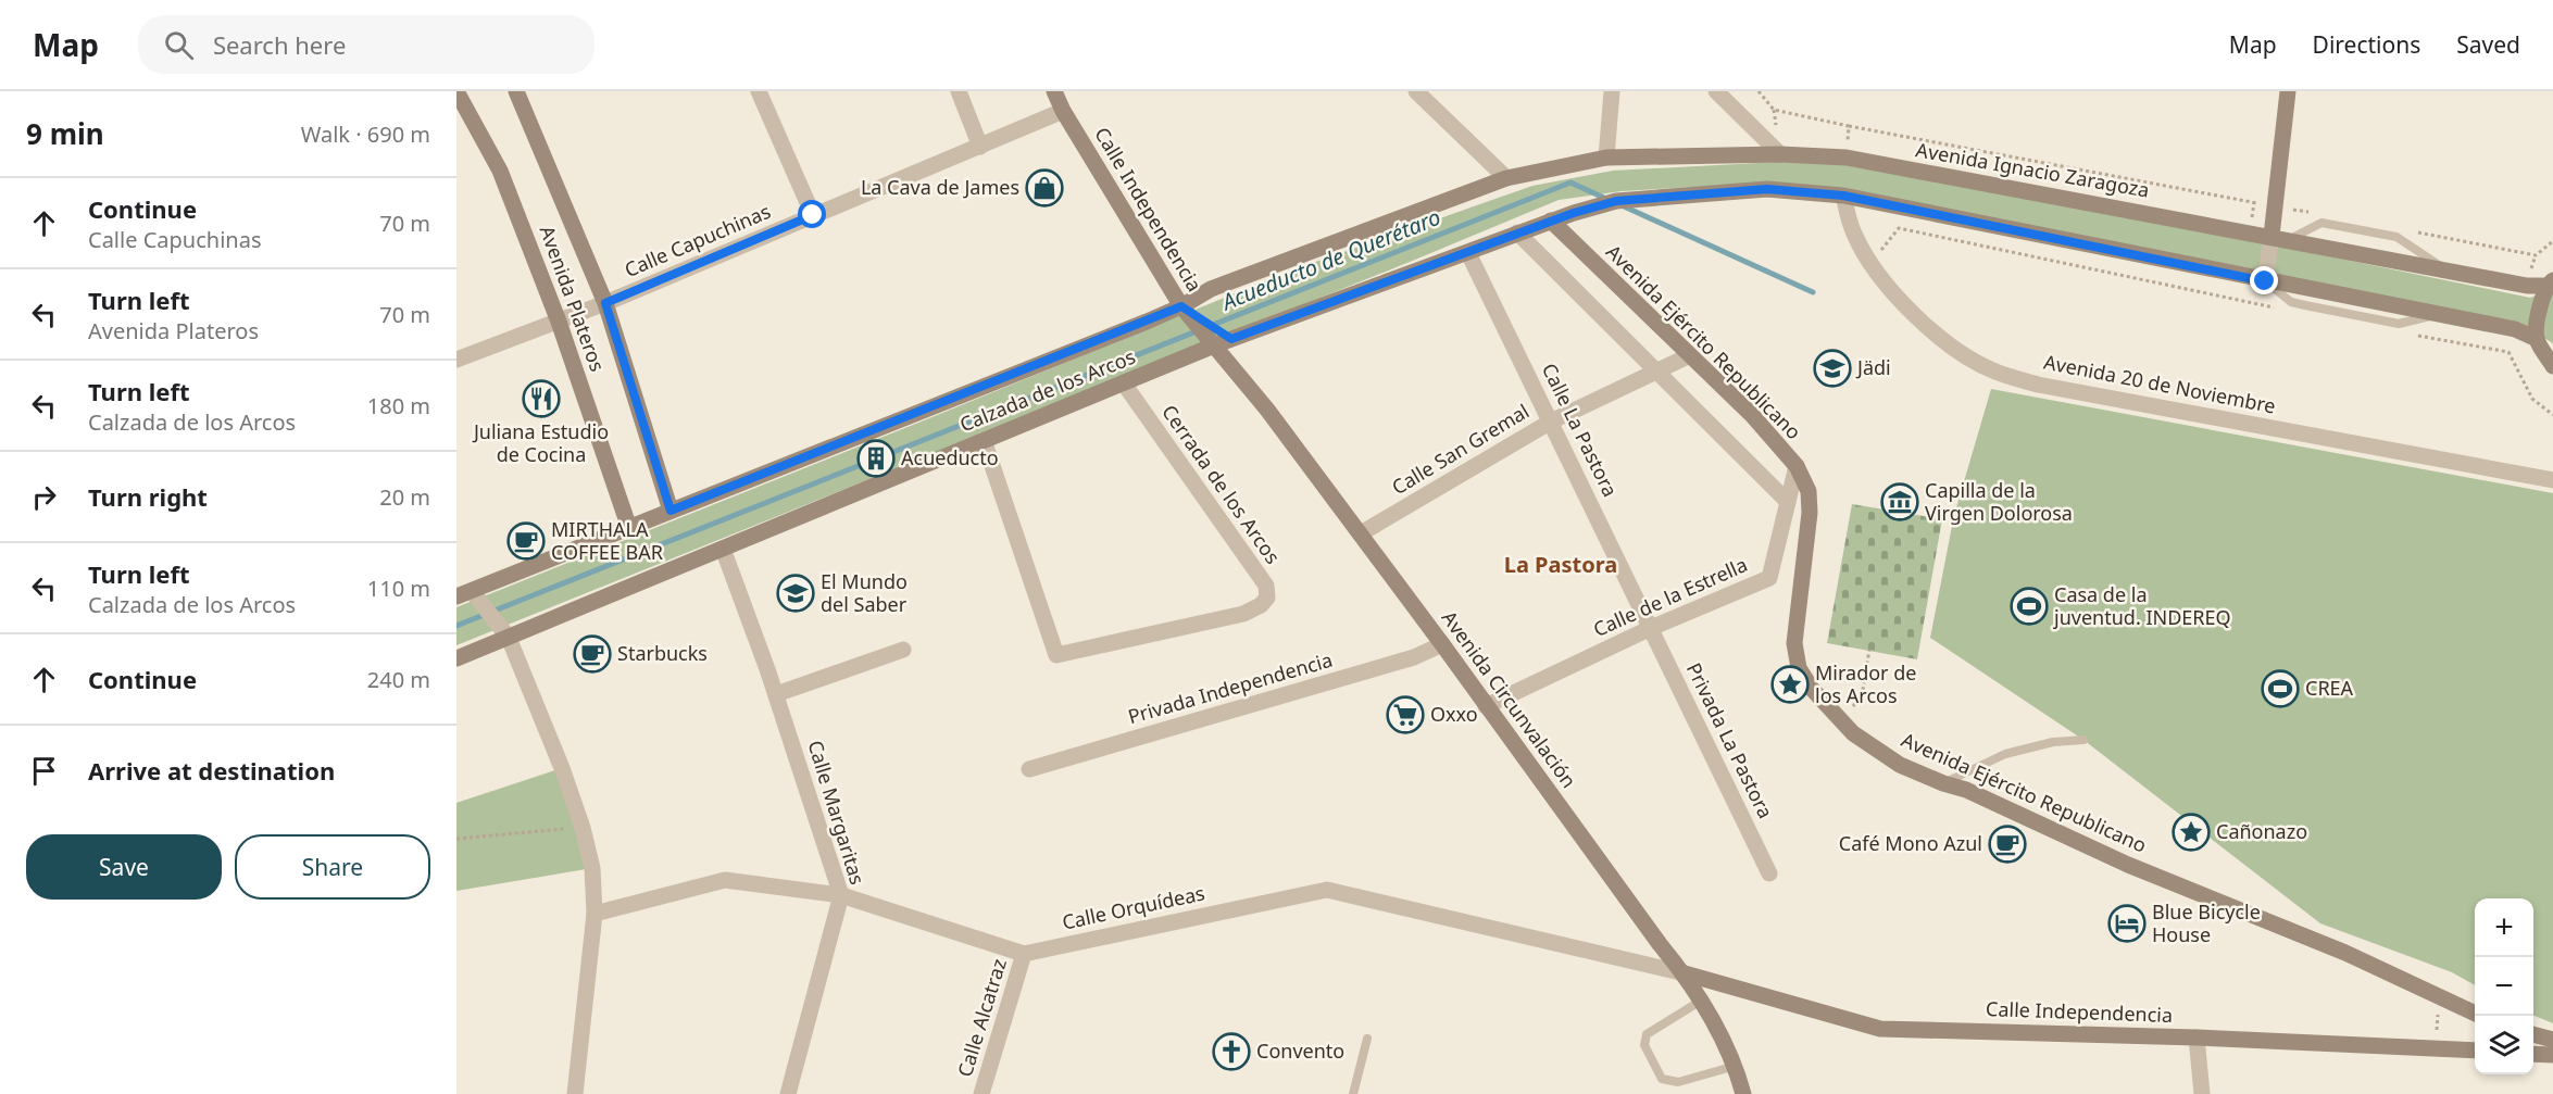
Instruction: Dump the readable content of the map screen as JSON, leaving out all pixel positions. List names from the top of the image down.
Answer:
{
  "streets": {
    "main road": [
      "Avenida Ignacio Zaragoza",
      "Calle Independencia",
      "Avenida Plateros",
      "Avenida Ejército Republicano",
      "Calzada de los Arcos",
      "Avenida Circunvalación"
    ],
    "street": [
      "Calle Capuchinas",
      "Avenida 20 de Noviembre",
      "Calle La Pastora",
      "Calle San Gremal",
      "Cerrada de los Arcos",
      "Calle de la Estrella",
      "Privada Independencia",
      "Privada La Pastora",
      "Calle Margaritas",
      "Calle Orquídeas",
      "Calle Alcatraz"
    ]
  },
  "crossings": [
    ["Avenida Ignacio Zaragoza", "Calzada de los Arcos"],
    ["Calle Independencia", "Calle Capuchinas"],
    ["Calle Independencia", "Calzada de los Arcos"],
    ["Calle Independencia", "Avenida Circunvalación"],
    ["Calle Independencia", "Calle Orquídeas"],
    ["Calle Capuchinas", "Avenida Plateros"],
    ["Avenida Plateros", "Calzada de los Arcos"],
    ["Avenida Ejército Republicano", "Calzada de los Arcos"],
    ["Avenida Ejército Republicano", "Calle San Gremal"],
    ["Avenida Ejército Republicano", "Calle de la Estrella"],
    ["Calzada de los Arcos", "Calle La Pastora"],
    ["Calzada de los Arcos", "Cerrada de los Arcos"],
    ["Calzada de los Arcos", "Avenida Circunvalación"],
    ["Calzada de los Arcos", "Calle Margaritas"],
    ["Calle La Pastora", "Calle San Gremal"],
    ["Calle La Pastora", "Calle de la Estrella"],
    ["Calle La Pastora", "Privada La Pastora"],
    ["Calle San Gremal", "Avenida Circunvalación"],
    ["Calle de la Estrella", "Avenida Circunvalación"],
    ["Calle de la Estrella", "Privada La Pastora"],
    ["Privada Independencia", "Avenida Circunvalación"],
    ["Avenida Circunvalación", "Calle Orquídeas"],
    ["Calle Margaritas", "Calle Orquídeas"],
    ["Calle Orquídeas", "Calle Alcatraz"]
  ],
  "districts": ["La Pastora"],
  "water": ["Acueducto de Querétaro"],
  "places": {
    "shop": ["La Cava de James"],
    "school or university": ["Jädi", "El Mundo del Saber"],
    "restaurant": ["Juliana Estudio de Cocina"],
    "building": ["Acueducto"],
    "museum": ["Capilla de la Virgen Dolorosa"],
    "cafe": ["MIRTHALA COFFEE BAR", "Starbucks", "Café Mono Azul"],
    "sports": ["Casa de la juventud. INDEREQ", "CREA"],
    "place": ["Mirador de los Arcos", "Cañonazo"],
    "supermarket": ["Oxxo"],
    "hotel": ["Blue Bicycle House"],
    "church": ["Convento"]
  },
  "page": {
    "header": "Map",
    "search": "Search here",
    "nav": ["Map", "Directions", "Saved"],
    "heading": ["9 min", "Walk · 690 m"],
    "list": [
      ["Continue", "Calle Capuchinas", "70 m"],
      ["Turn left", "Avenida Plateros", "70 m"],
      ["Turn left", "Calzada de los Arcos", "180 m"],
      ["Turn right", "20 m"],
      ["Turn left", "Calzada de los Arcos", "110 m"],
      ["Continue", "240 m"],
      "Arrive at destination"
    ],
    "buttons": ["Save", "Share"],
    "map_buttons": ["+", "−"]
  }
}
